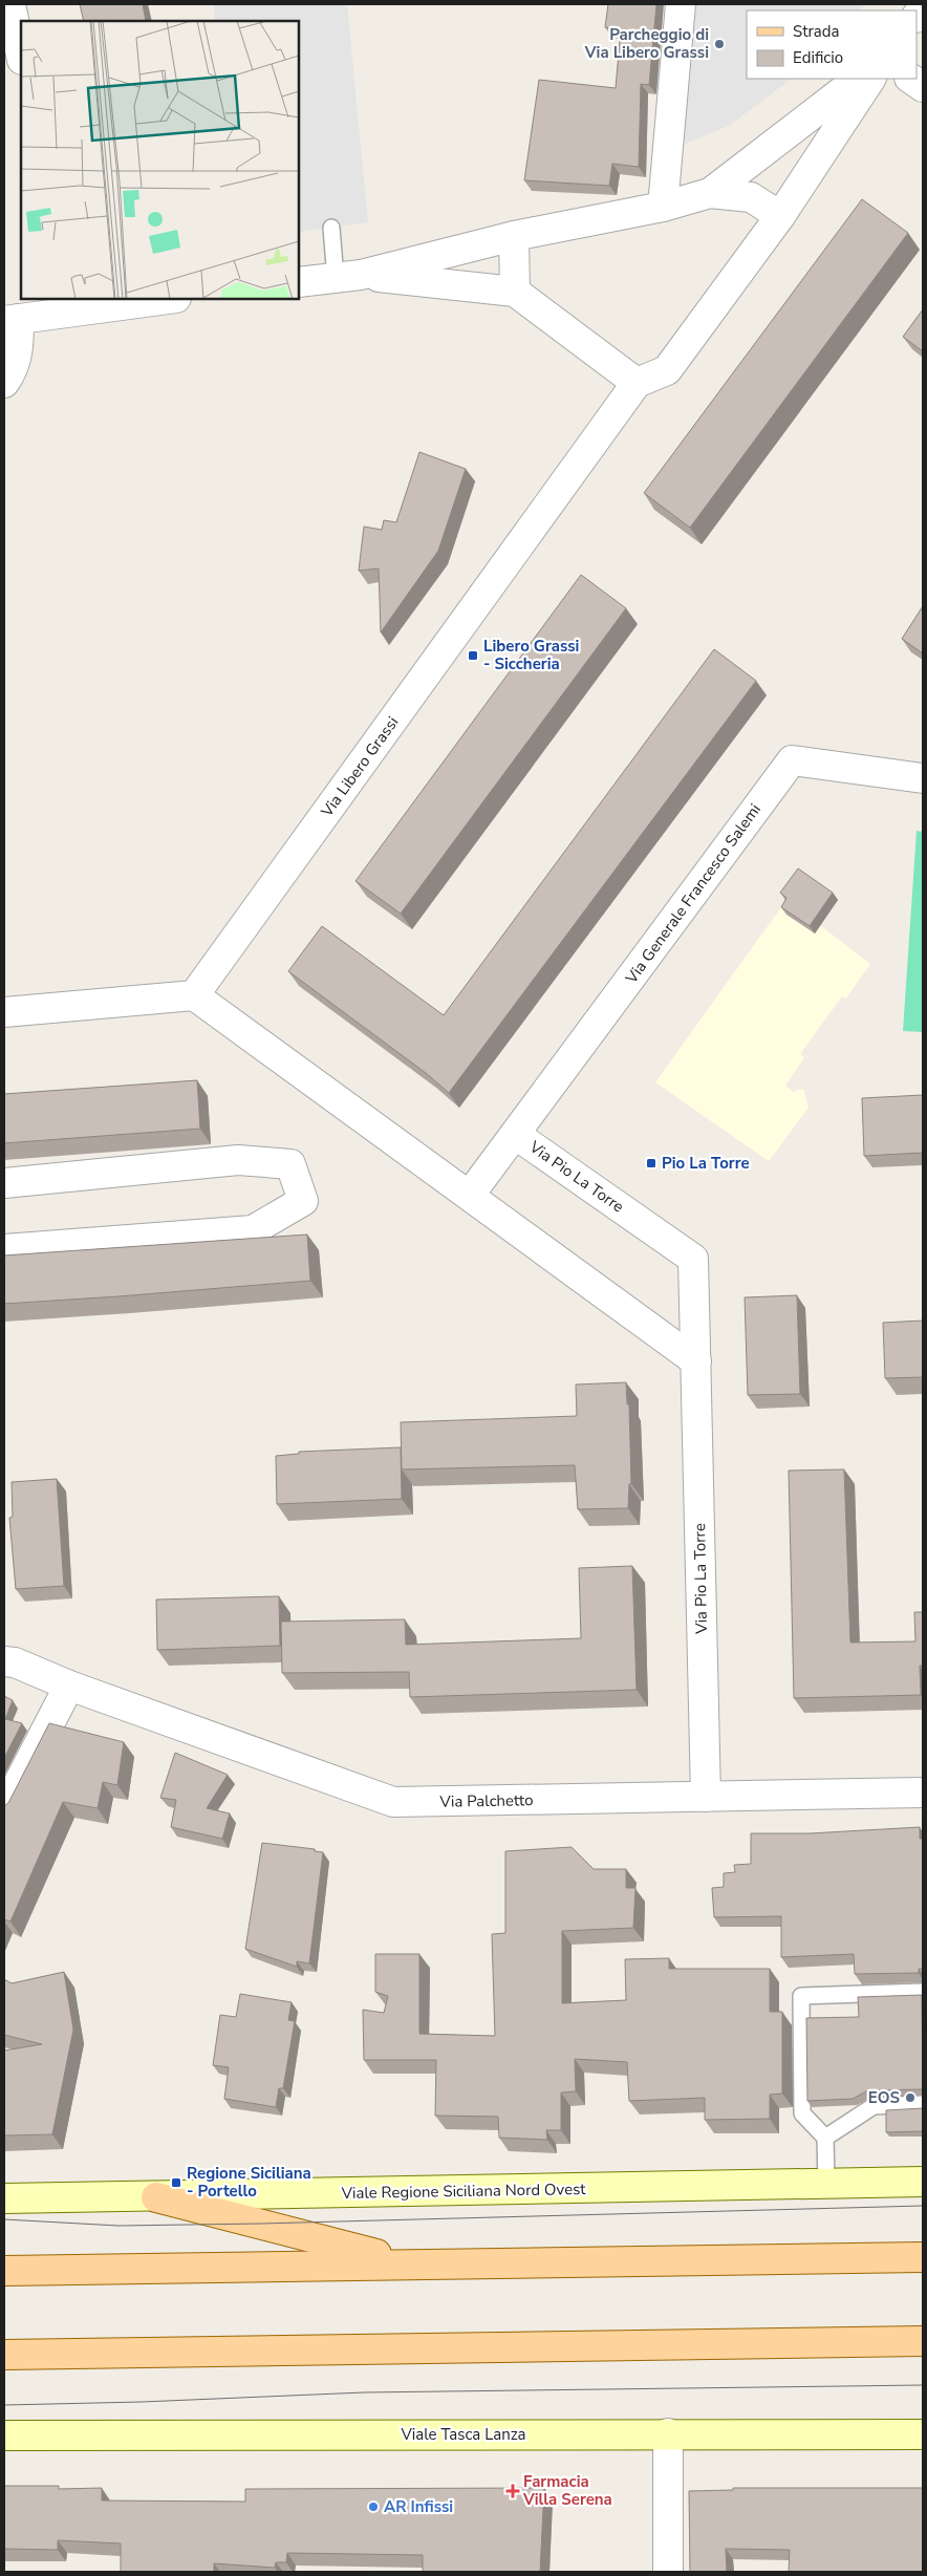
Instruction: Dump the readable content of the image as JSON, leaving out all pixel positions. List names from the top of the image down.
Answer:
{
  "streets": {
    "street": [
      "Via Libero Grassi",
      "Via Generale Francesco Salemi",
      "Via Pio La Torre",
      "Via Palchetto",
      "Viale Regione Siciliana Nord Ovest",
      "Viale Tasca Lanza"
    ]
  },
  "crossings": [
    ["Via Generale Francesco Salemi", "Via Pio La Torre"],
    ["Via Pio La Torre", "Via Palchetto"]
  ],
  "places": {
    "other": ["Parcheggio di Via Libero Grassi", "EOS", "AR Infissi"],
    "transit": ["Libero Grassi - Siccheria", "Pio La Torre", "Regione Siciliana - Portello"],
    "health": ["Farmacia Villa Serena"]
  },
  "legend": ["Strada", "Edificio"]
}
